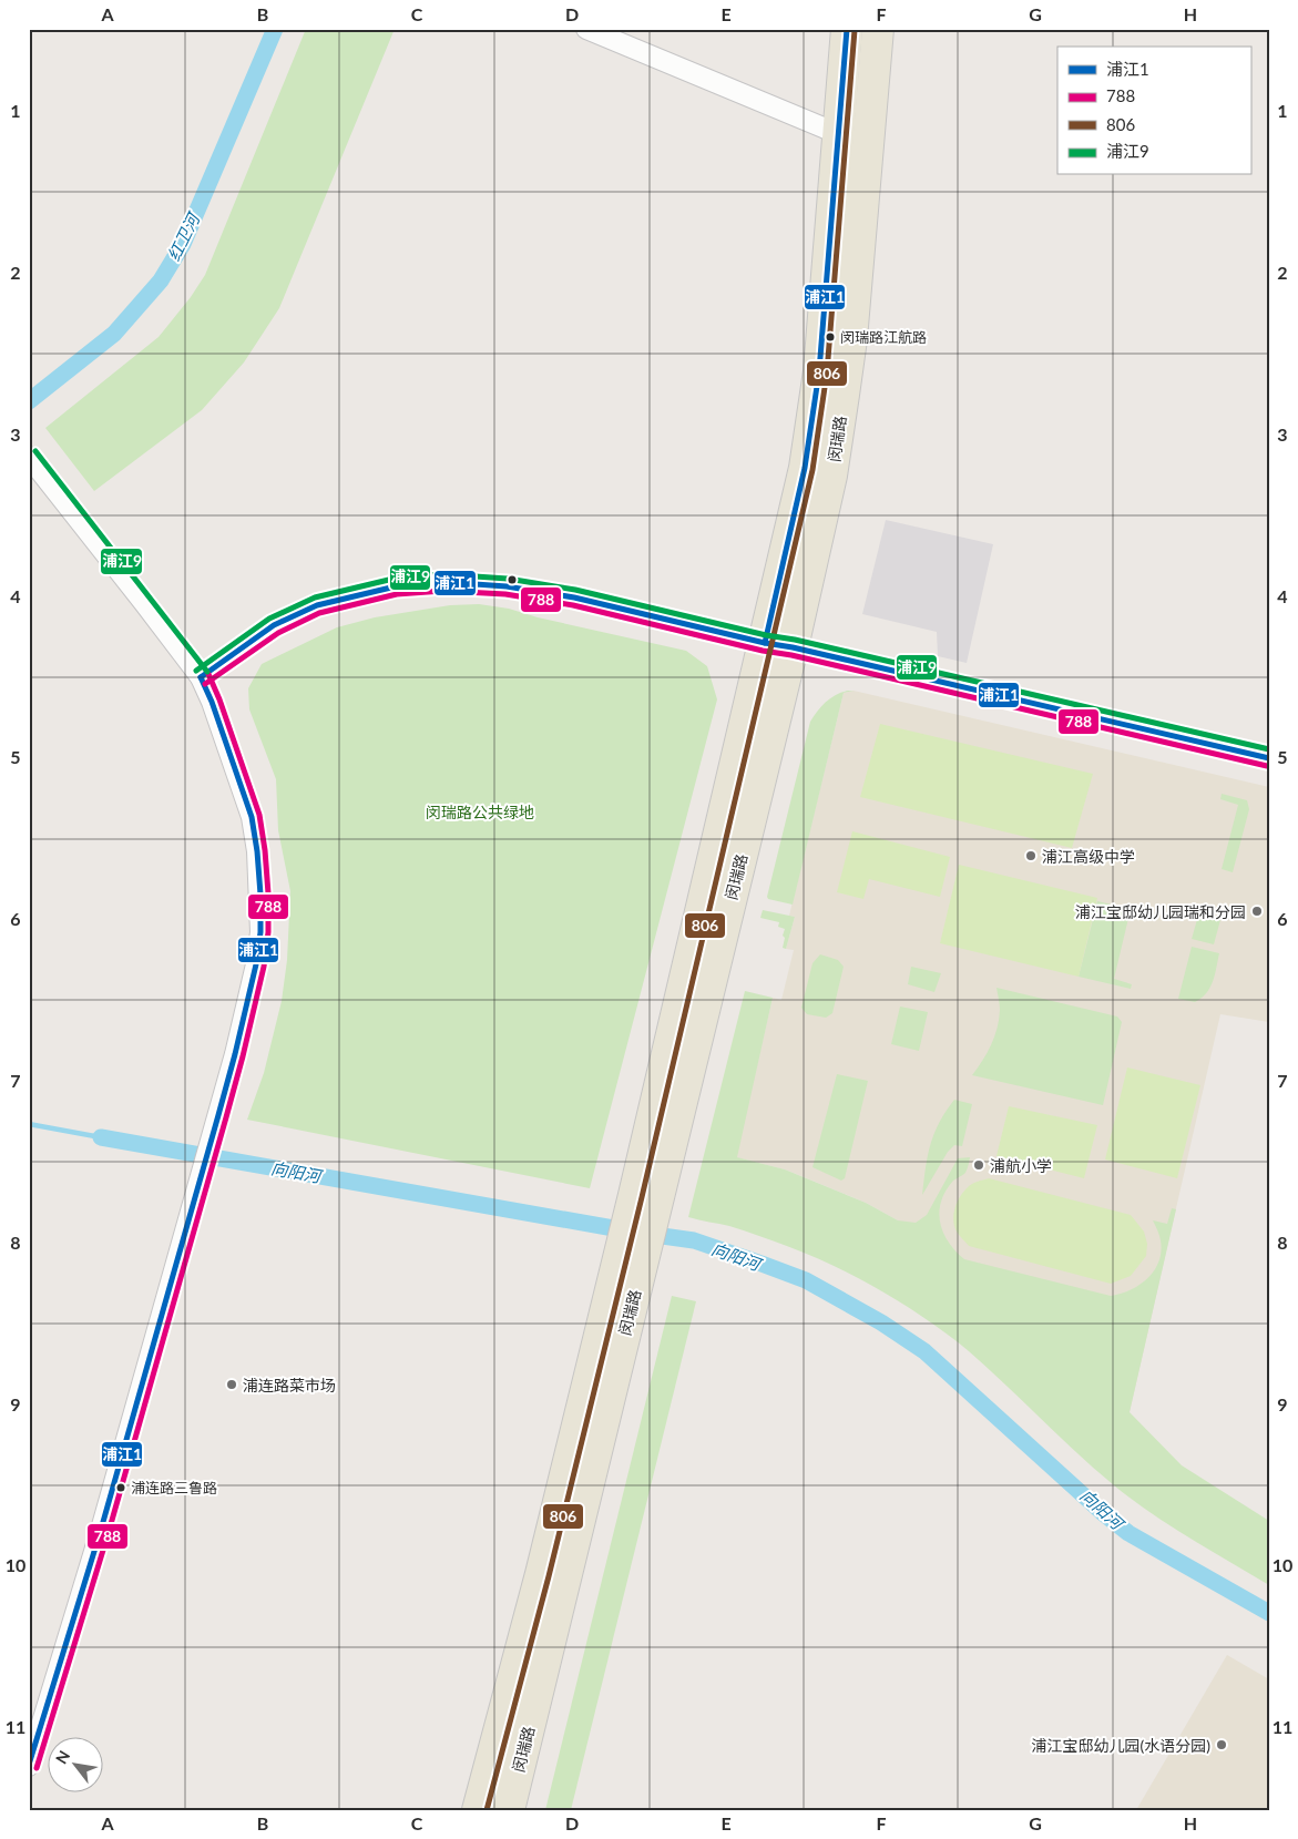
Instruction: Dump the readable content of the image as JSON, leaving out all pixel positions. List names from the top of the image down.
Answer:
{
  "streets": {
    "main road": ["闵瑞路"]
  },
  "water": ["红卫河", "向阳河"],
  "parks": ["闵瑞路公共绿地"],
  "places": [
    "闵瑞路江航路",
    "浦江高级中学",
    "浦江宝邸幼儿园瑞和分园",
    "浦航小学",
    "浦连路菜市场",
    "浦连路三鲁路",
    "浦江宝邸幼儿园(水语分园)"
  ],
  "lines": [
    "transit line 浦江1",
    "transit line 806",
    "transit line 浦江9",
    "transit line 788"
  ],
  "legend": [
    "浦江1",
    "788",
    "806",
    "浦江9"
  ],
  "north": "top left",
  "grid": {
    "columns": [
      "A",
      "B",
      "C",
      "D",
      "E",
      "F",
      "G",
      "H"
    ],
    "rows": [
      "1",
      "2",
      "3",
      "4",
      "5",
      "6",
      "7",
      "8",
      "9",
      "10",
      "11"
    ]
  }
}
